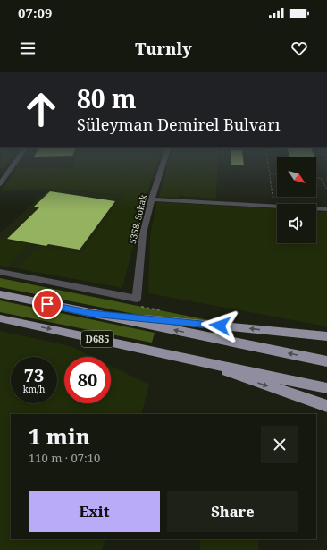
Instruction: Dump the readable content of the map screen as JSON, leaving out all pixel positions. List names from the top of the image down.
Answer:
{
  "streets": {
    "highway": ["D685"],
    "street": ["5358. Sokak"]
  },
  "north": "bottom right",
  "page": {
    "status": "07:09",
    "header": "Turnly",
    "turn": ["80 m", "Süleyman Demirel Bulvarı"],
    "speed": "73 km/h",
    "limit": "80",
    "heading": ["1 min", "110 m · 07:10"],
    "buttons": ["Exit", "Share"]
  }
}
